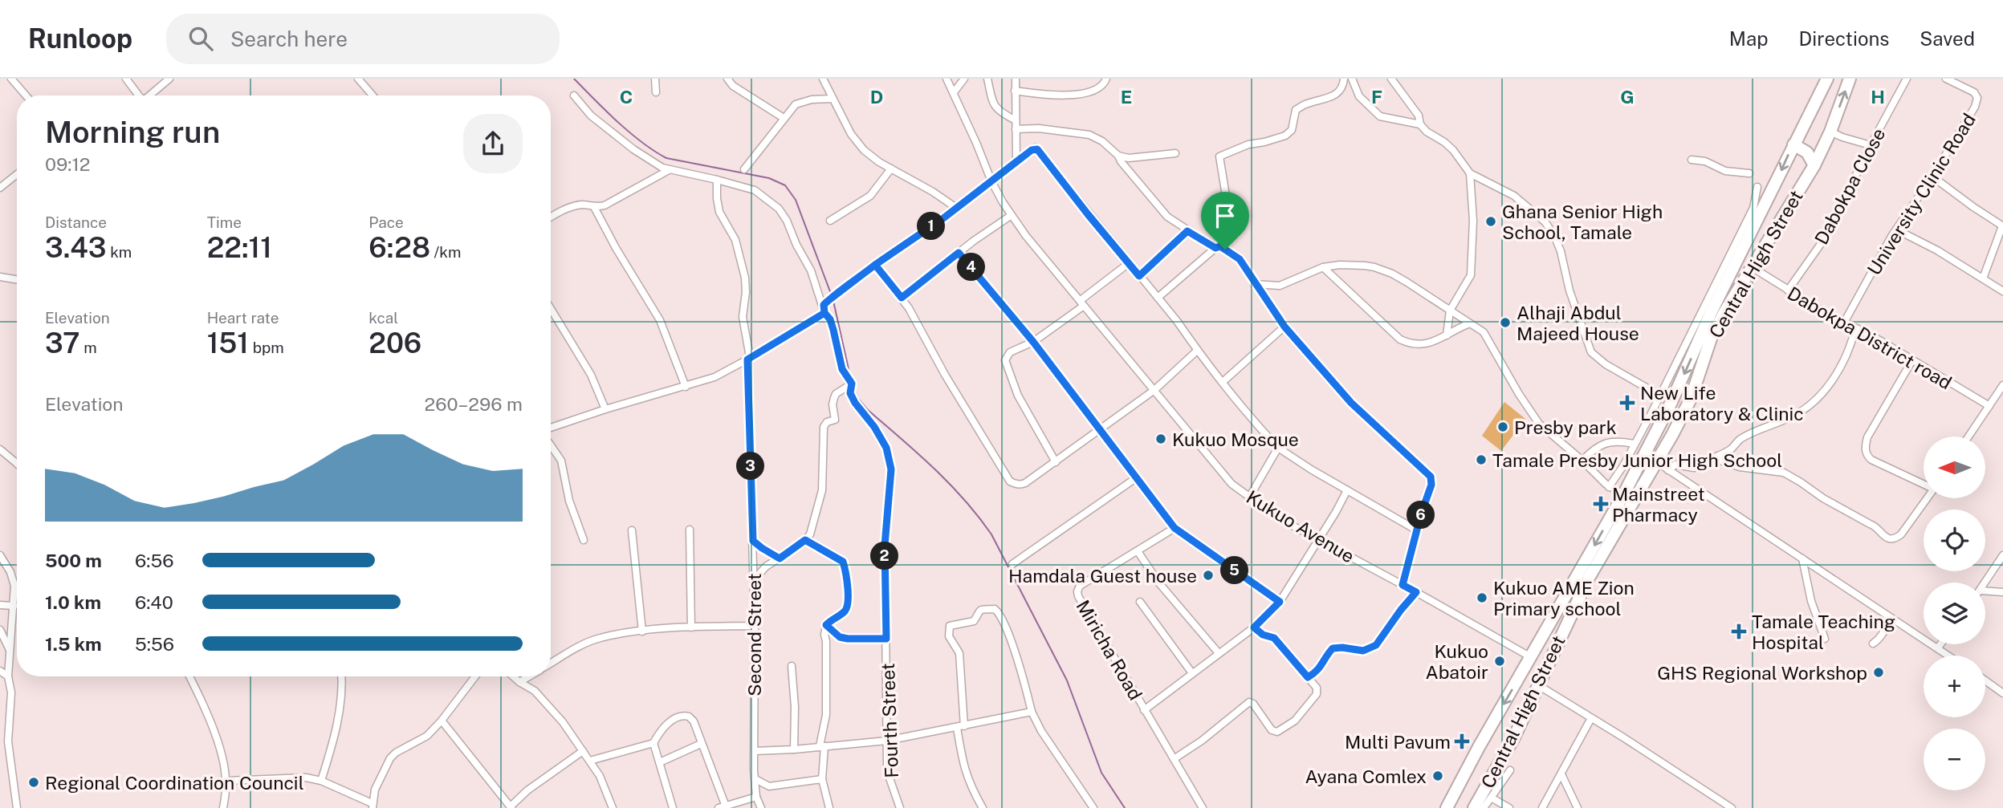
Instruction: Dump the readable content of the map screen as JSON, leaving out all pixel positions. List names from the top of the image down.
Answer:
{
  "streets": {
    "highway": ["Central High Street"],
    "street": [
      "Dabokpa Close",
      "University Clinic Road",
      "Dabokpa District road",
      "Kukuo Avenue",
      "Second Street",
      "Miricha Road",
      "Fourth Street"
    ]
  },
  "crossings": [
    ["Dabokpa Close", "Dabokpa District road"],
    ["University Clinic Road", "Dabokpa District road"],
    ["Central High Street", "Dabokpa District road"],
    ["Central High Street", "Kukuo Avenue"],
    ["Second Street", "Fourth Street"]
  ],
  "places": {
    "other": [
      "Ghana Senior High School, Tamale",
      "Alhaji Abdul Majeed House",
      "Presby park",
      "Kukuo Mosque",
      "Tamale Presby Junior High School",
      "Hamdala Guest house",
      "Kukuo AME Zion Primary school",
      "Kukuo Abatoir",
      "GHS Regional Workshop",
      "Ayana Comlex",
      "Regional Coordination Council"
    ],
    "health": [
      "New Life Laboratory & Clinic",
      "Mainstreet Pharmacy",
      "Tamale Teaching Hospital",
      "Multi Pavum"
    ]
  },
  "north": "left",
  "page": {
    "header": "Runloop",
    "search": "Search here",
    "nav": ["Map", "Directions", "Saved"],
    "heading": ["Morning run", "09:12"],
    "stats": [
      ["Distance", "3.43 km"],
      ["Time", "22:11"],
      ["Pace", "6:28 /km"],
      ["Elevation", "37 m"],
      ["Heart rate", "151 bpm"],
      ["kcal", "206"]
    ],
    "pins": [
      "1",
      "4",
      "3",
      "6",
      "2",
      "5"
    ],
    "chart": ["Elevation", "260–296 m"],
    "map_buttons": ["+", "−"],
    "list": [
      {
        "name": "500 m",
        "note": "6:56"
      },
      {
        "name": "1.0 km",
        "note": "6:40"
      },
      {
        "name": "1.5 km",
        "note": "5:56"
      }
    ]
  },
  "grid": {
    "columns": [
      "C",
      "D",
      "E",
      "F",
      "G",
      "H"
    ]
  }
}
